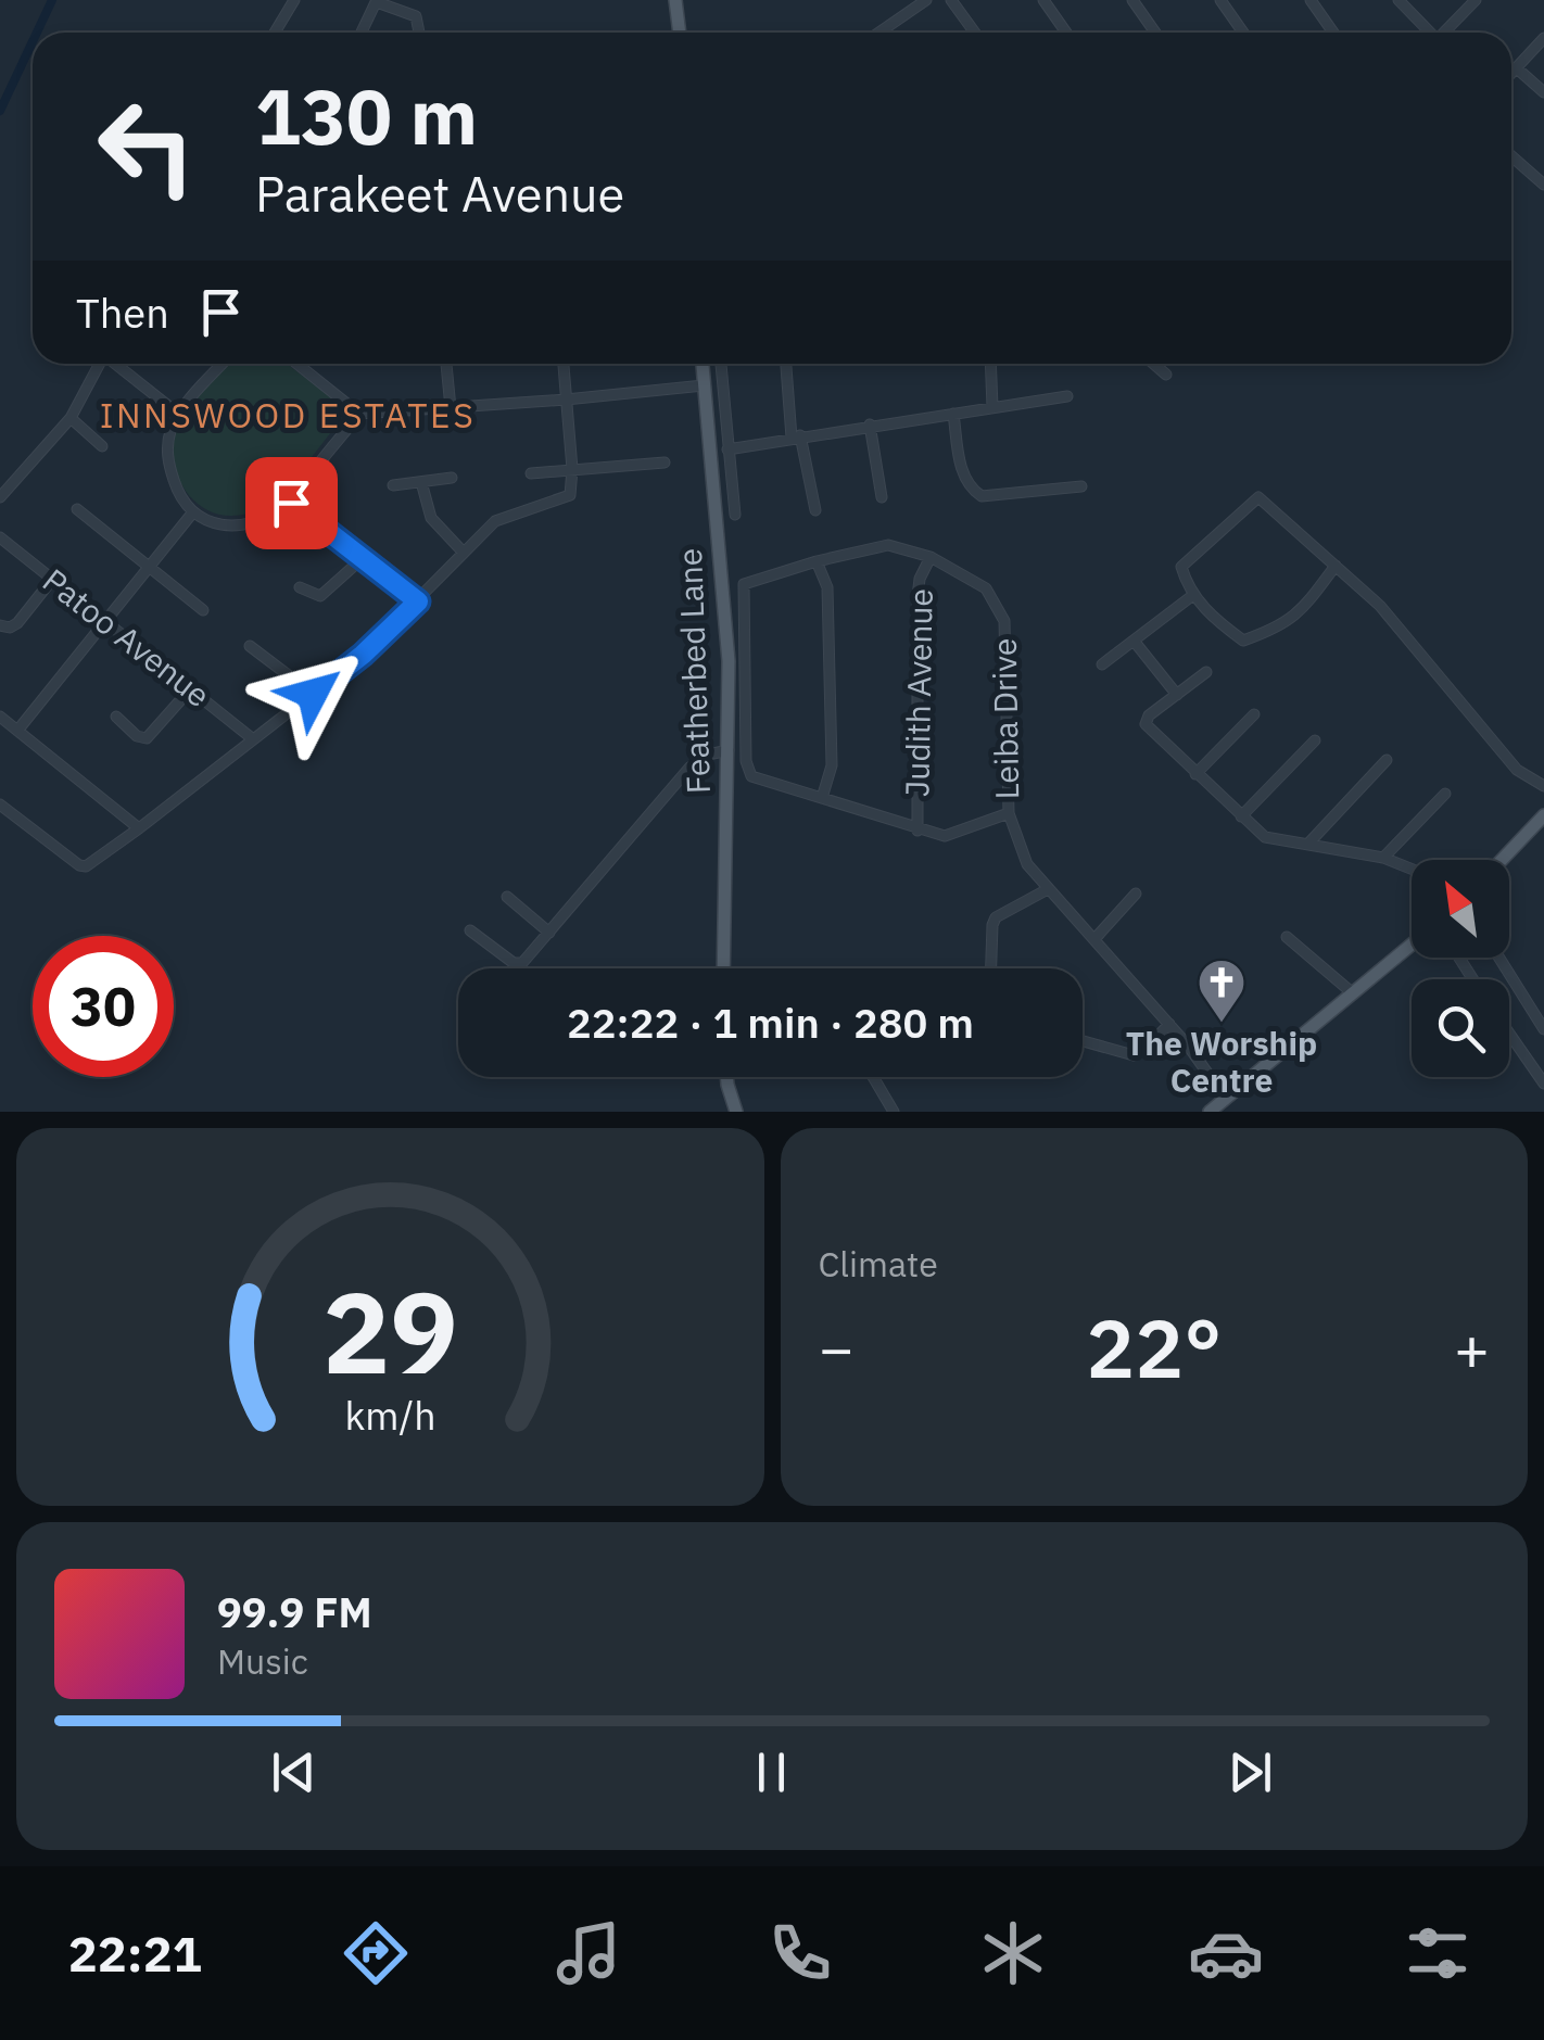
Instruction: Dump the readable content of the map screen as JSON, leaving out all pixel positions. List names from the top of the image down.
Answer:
{
  "streets": {
    "main road": ["Featherbed Lane"],
    "street": ["Patoo Avenue", "Judith Avenue", "Leiba Drive"]
  },
  "crossings": [
    ["Judith Avenue", "Leiba Drive"]
  ],
  "districts": ["INNSWOOD ESTATES"],
  "places": {
    "church": ["The Worship Centre"]
  },
  "north": "top left",
  "page": {
    "turn": ["130 m", "Parakeet Avenue"],
    "then": "Then",
    "limit": "30",
    "trip": "22:22 · 1 min · 280 m",
    "tile": "Climate",
    "heat": ["−", "22°", "+"],
    "song": ["99.9 FM", "Music"],
    "tabs": "22:21",
    "gauge": ["29", "km/h"]
  }
}
